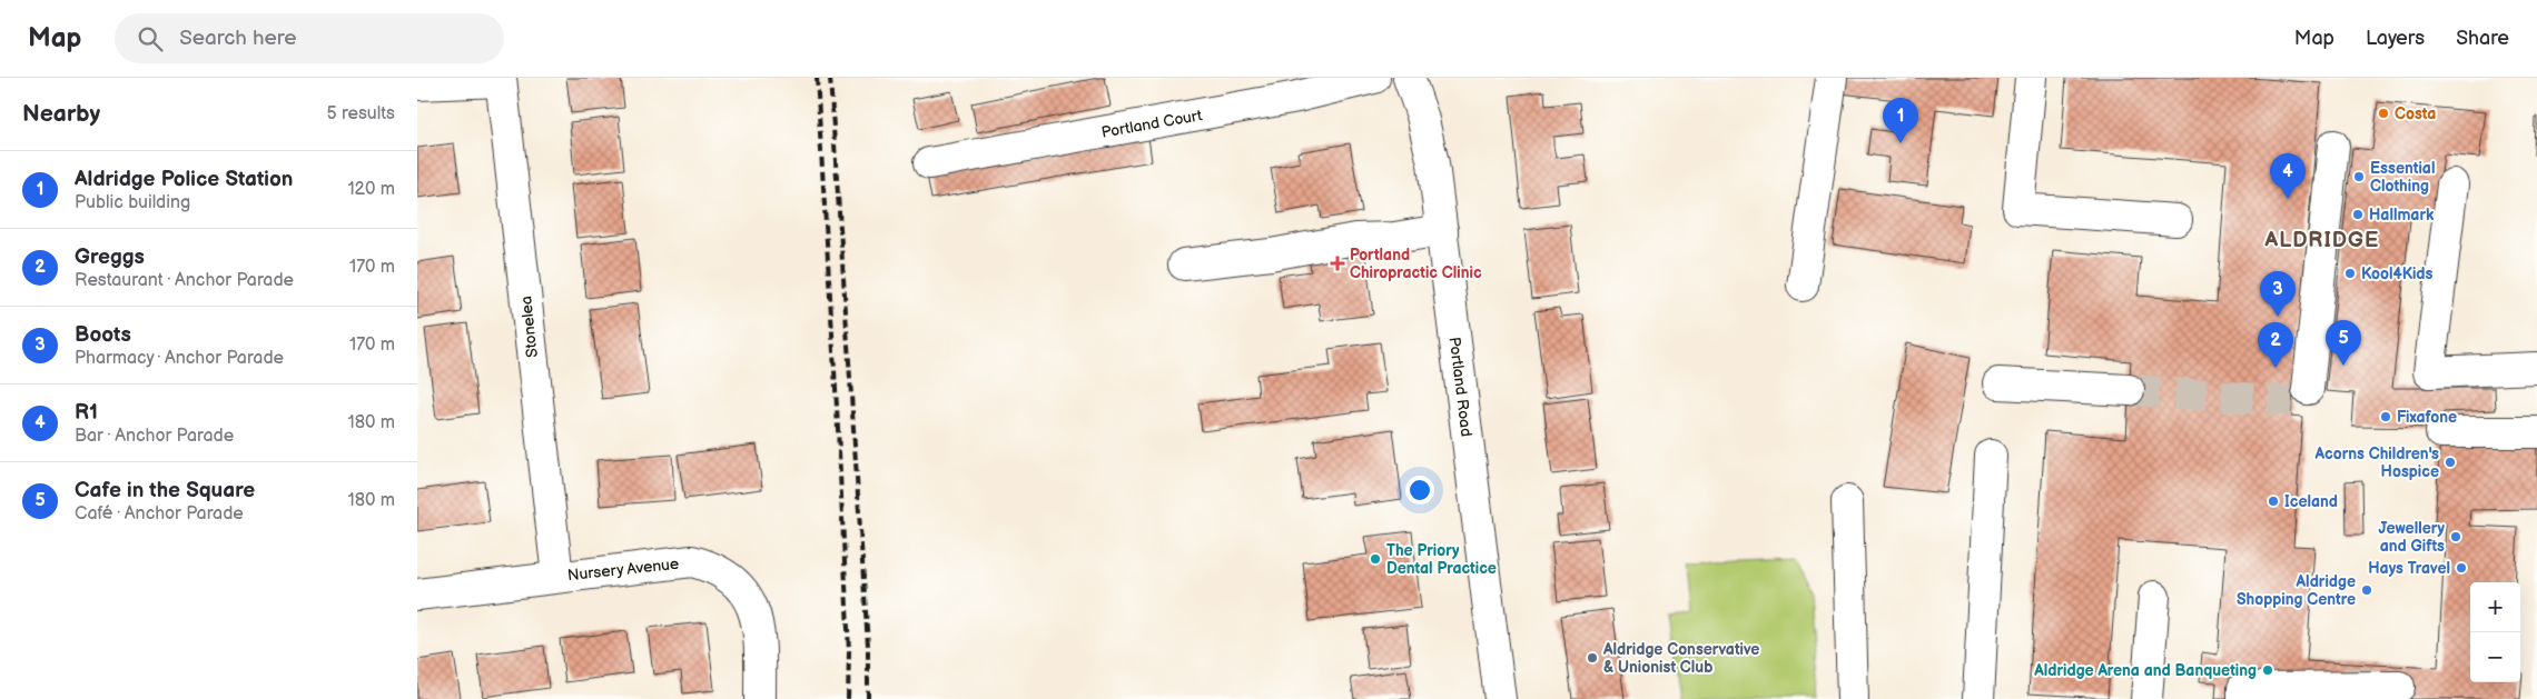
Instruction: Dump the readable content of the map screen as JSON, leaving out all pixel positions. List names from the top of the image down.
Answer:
{
  "streets": {
    "street": [
      "Portland Court",
      "Stonelea",
      "Portland Road",
      "Nursery Avenue"
    ]
  },
  "crossings": [
    ["Stonelea", "Nursery Avenue"]
  ],
  "districts": ["ALDRIDGE"],
  "places": {
    "other": [
      "Costa",
      "Essential Clothing",
      "Hallmark",
      "Kool4Kids",
      "Fixafone",
      "Acorns Children's Hospice",
      "Iceland",
      "Jewellery and Gifts",
      "The Priory Dental Practice",
      "Hays Travel",
      "Aldridge Shopping Centre",
      "Aldridge Conservative & Unionist Club",
      "Aldridge Arena and Banqueting"
    ],
    "health": ["Portland Chiropractic Clinic"]
  },
  "page": {
    "header": "Map",
    "search": "Search here",
    "nav": ["Map", "Layers", "Share"],
    "heading": ["Nearby", "5 results"],
    "pins": [
      "1",
      "4",
      "3",
      "5",
      "2"
    ],
    "list": [
      {
        "mark": "1",
        "name": "Aldridge Police Station",
        "note": "Public building",
        "value": "120 m"
      },
      {
        "mark": "2",
        "name": "Greggs",
        "note": "Restaurant · Anchor Parade",
        "value": "170 m"
      },
      {
        "mark": "3",
        "name": "Boots",
        "note": "Pharmacy · Anchor Parade",
        "value": "170 m"
      },
      {
        "mark": "4",
        "name": "R1",
        "note": "Bar · Anchor Parade",
        "value": "180 m"
      },
      {
        "mark": "5",
        "name": "Cafe in the Square",
        "note": "Café · Anchor Parade",
        "value": "180 m"
      }
    ],
    "map_buttons": ["+", "−"]
  }
}
